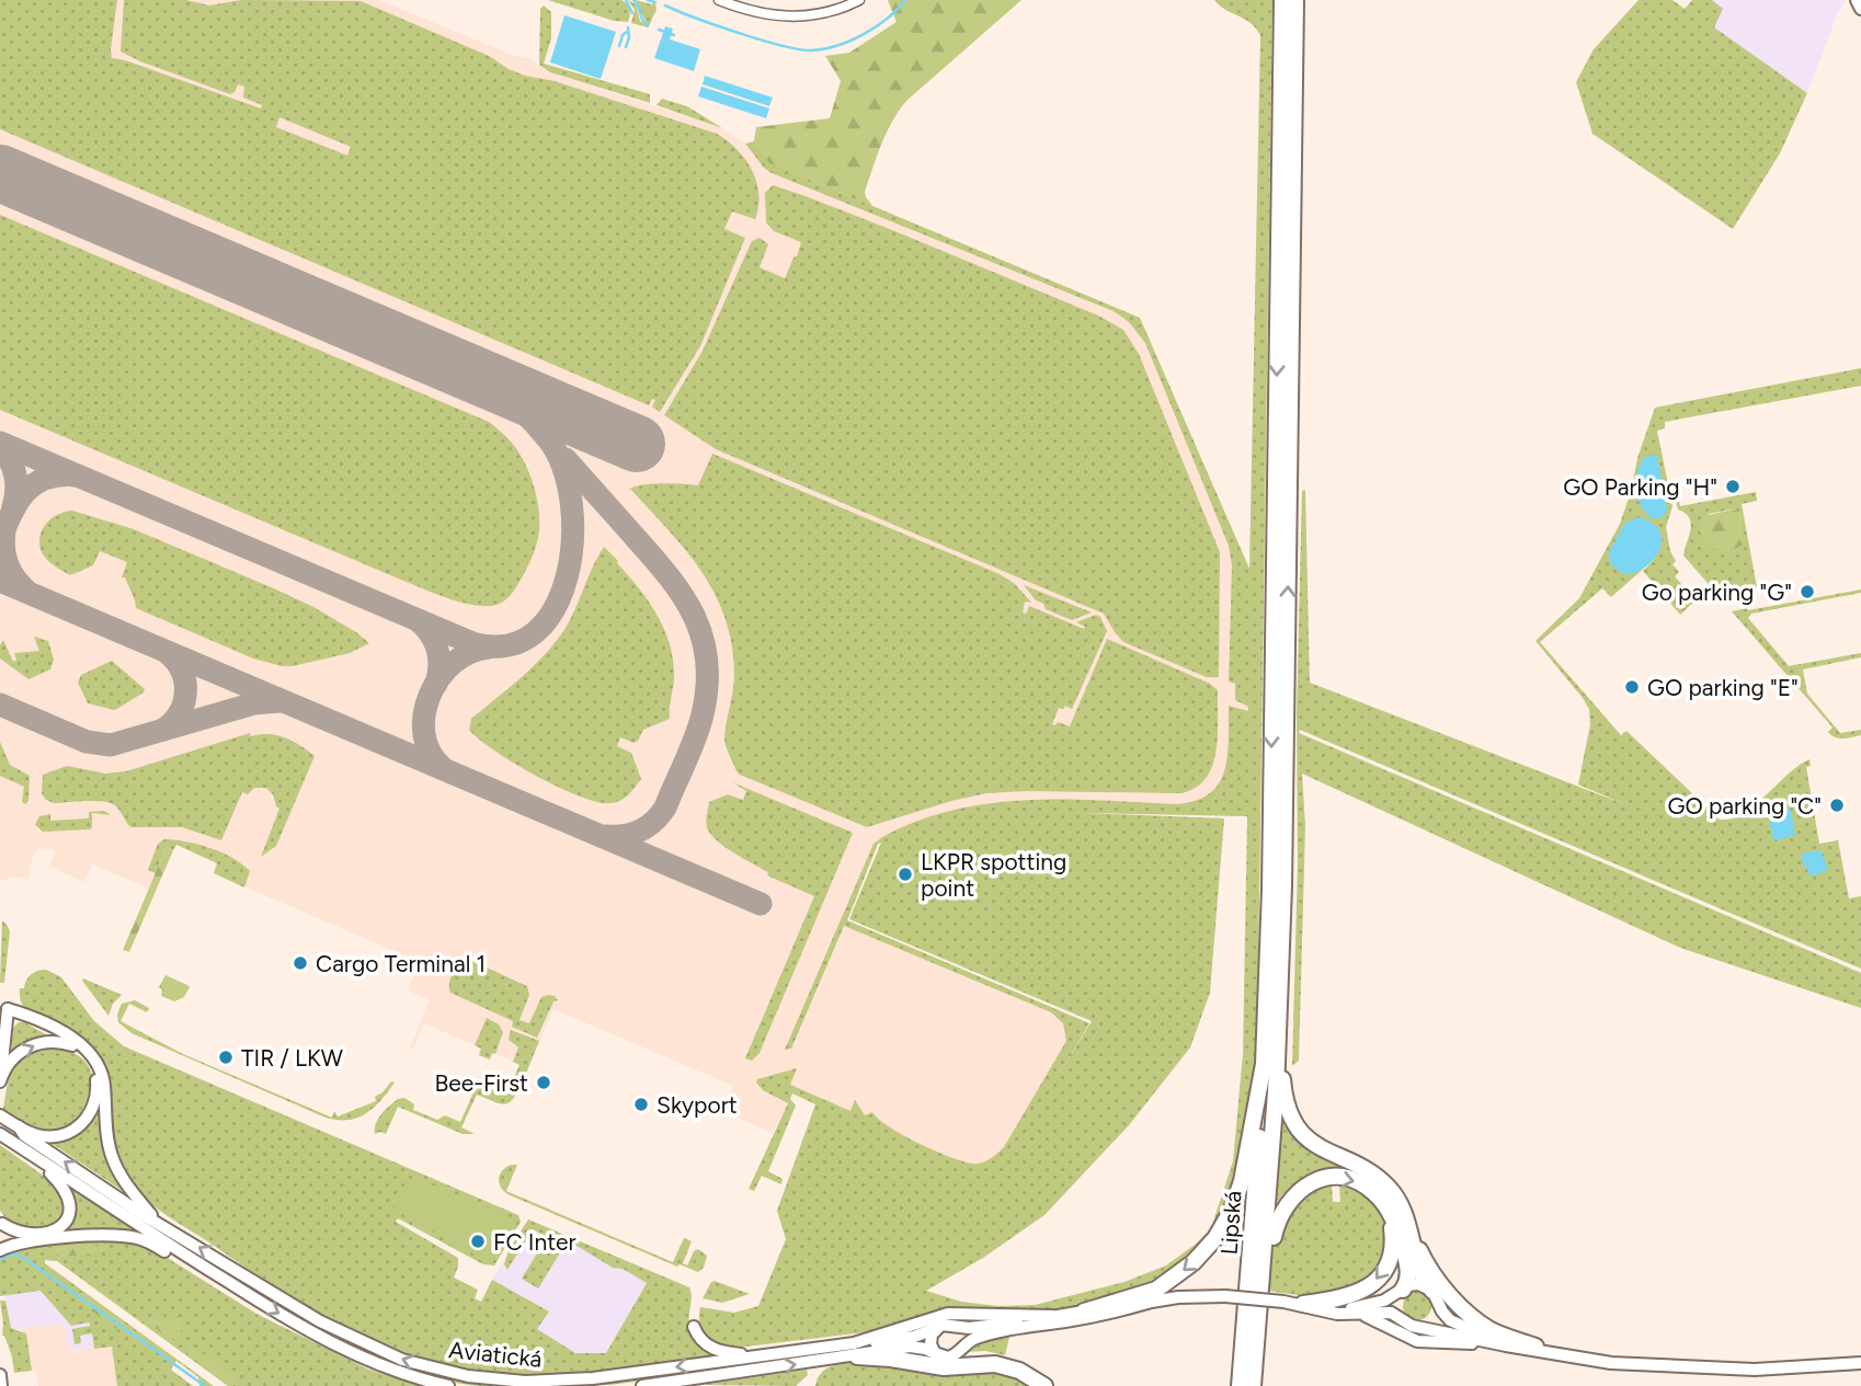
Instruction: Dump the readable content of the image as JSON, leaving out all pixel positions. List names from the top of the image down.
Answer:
{
  "streets": {
    "highway": ["Lipská"],
    "main road": ["Aviatická"]
  },
  "places": [
    "GO Parking \"H\"",
    "Go parking \"G\"",
    "GO parking \"E\"",
    "GO parking \"C\"",
    "LKPR spotting point",
    "Cargo Terminal 1",
    "TIR / LKW",
    "Bee-First",
    "Skyport",
    "FC Inter"
  ]
}
